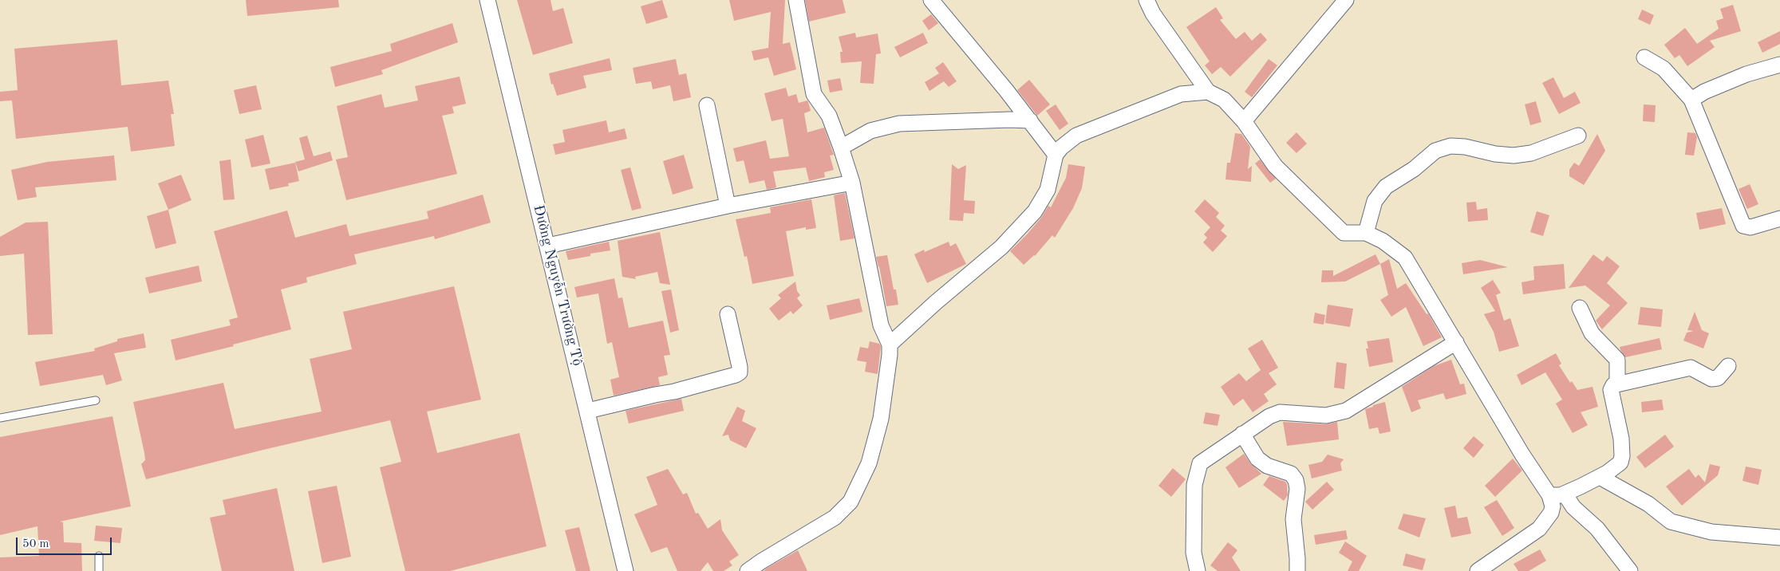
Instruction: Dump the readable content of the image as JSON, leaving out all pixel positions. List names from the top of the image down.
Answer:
{
  "streets": {
    "street": ["Đường Nguyễn Trường Tộ"]
  },
  "scale_bar": "50 m"
}
